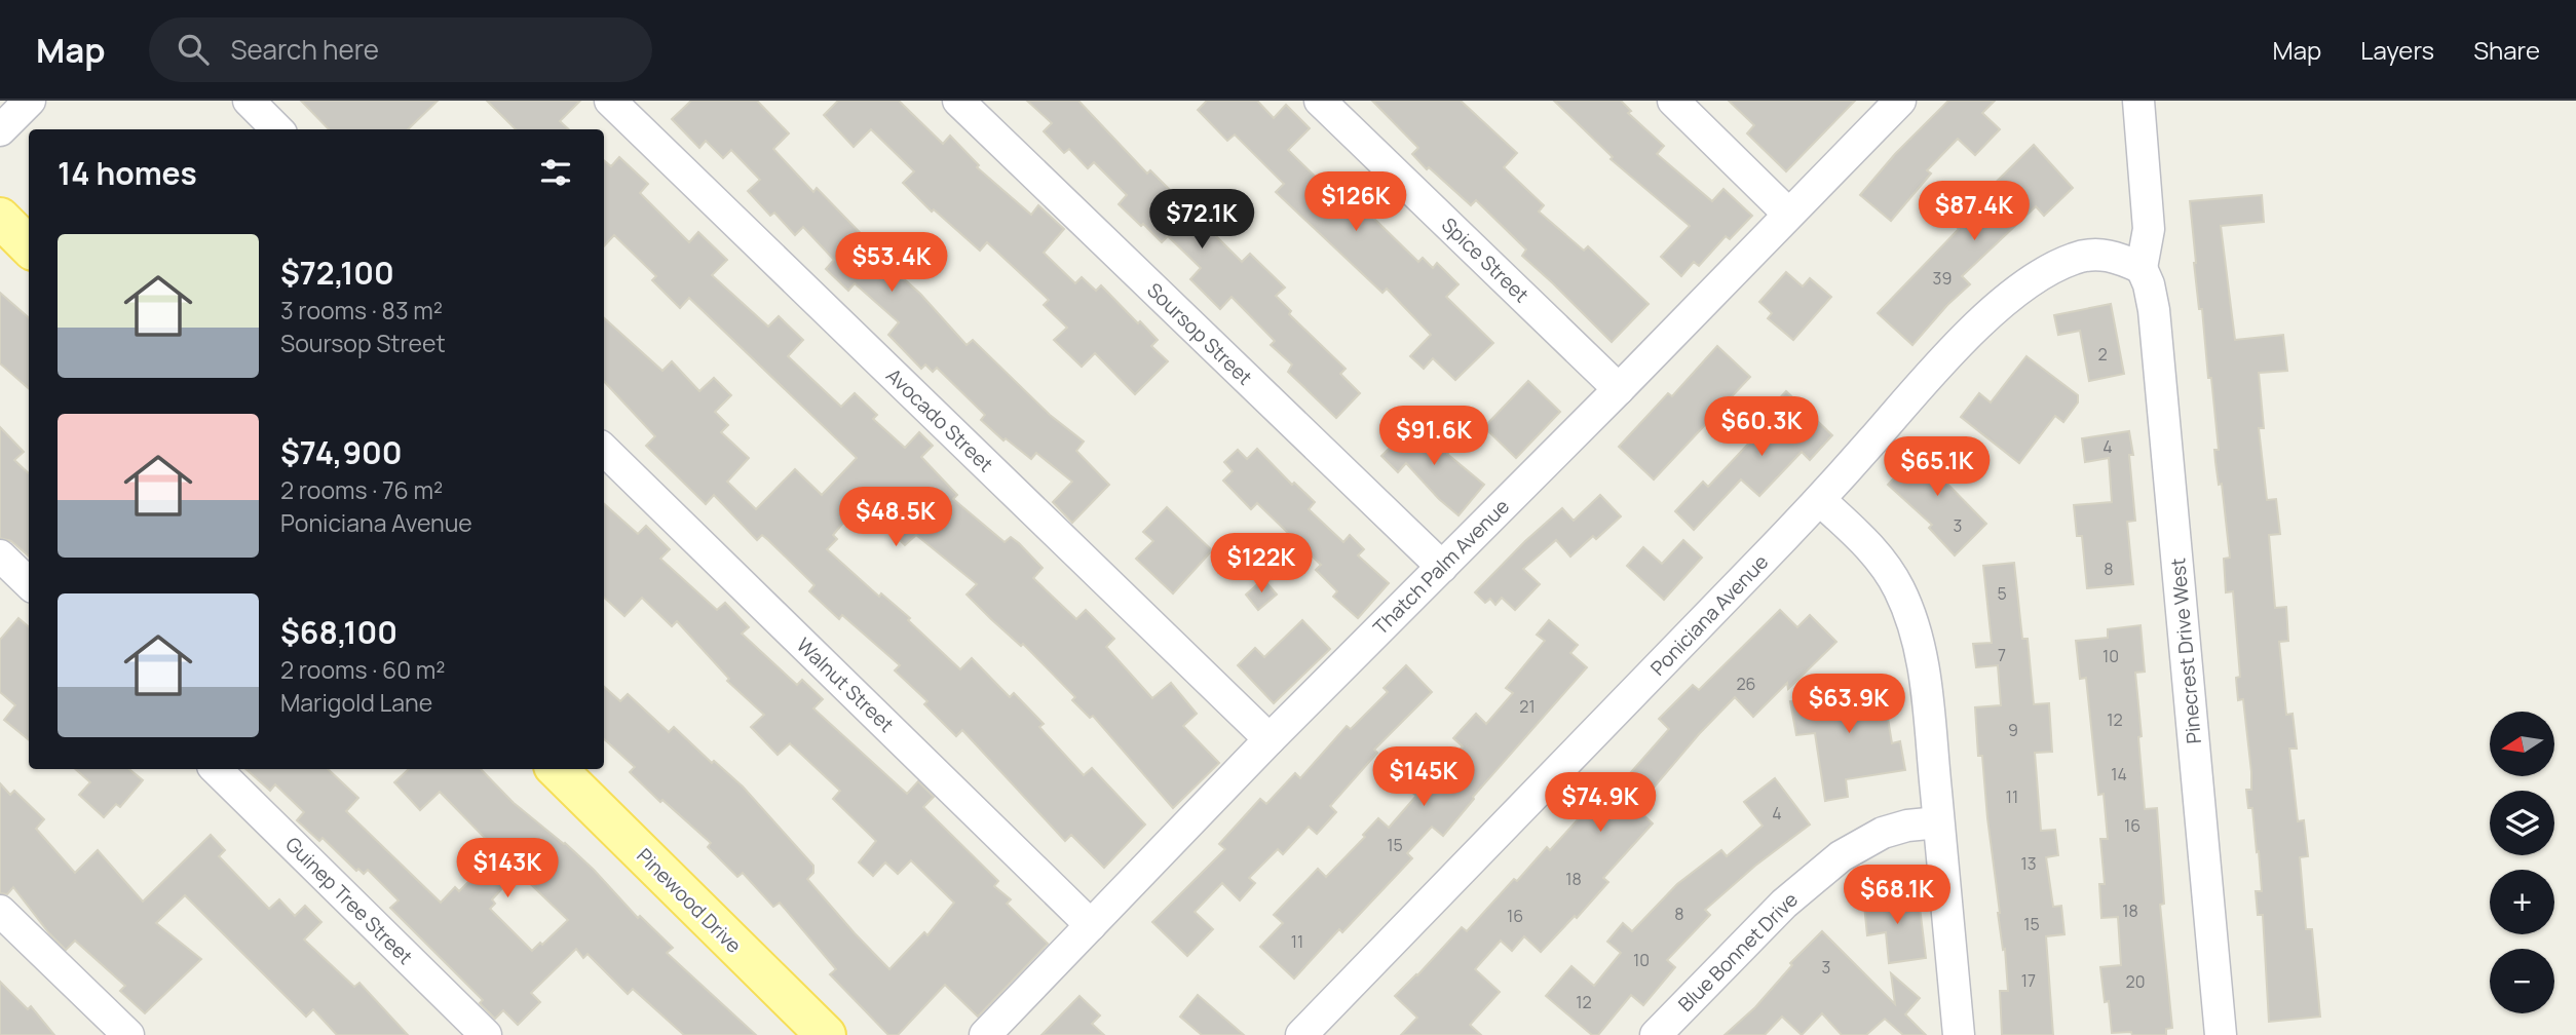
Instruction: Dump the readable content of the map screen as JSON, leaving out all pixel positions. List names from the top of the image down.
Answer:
{
  "streets": {
    "main road": ["Pinewood Drive"],
    "street": [
      "Spice Street",
      "Soursop Street",
      "Avocado Street",
      "Thatch Palm Avenue",
      "Poniciana Avenue",
      "Pinecrest Drive West",
      "Walnut Street",
      "Guinep Tree Street",
      "Blue Bonnet Drive"
    ]
  },
  "crossings": [
    ["Spice Street", "Thatch Palm Avenue"],
    ["Soursop Street", "Thatch Palm Avenue"],
    ["Avocado Street", "Thatch Palm Avenue"],
    ["Thatch Palm Avenue", "Walnut Street"],
    ["Poniciana Avenue", "Pinecrest Drive West"]
  ],
  "house_numbers": [
    "39",
    "2",
    "4",
    "3",
    "8",
    "5",
    "7",
    "10",
    "26",
    "21",
    "12",
    "9",
    "14",
    "11",
    "4",
    "16",
    "15",
    "13",
    "18",
    "18",
    "8",
    "16",
    "15",
    "11",
    "10",
    "3",
    "17",
    "20",
    "12"
  ],
  "north": "left",
  "page": {
    "header": "Map",
    "search": "Search here",
    "nav": ["Map", "Layers", "Share"],
    "heading": "14 homes",
    "price": [
      "$126K",
      "$87.4K",
      "$72.1K",
      "$53.4K",
      "$60.3K",
      "$91.6K",
      "$65.1K",
      "$48.5K",
      "$122K",
      "$63.9K",
      "$145K",
      "$74.9K",
      "$143K",
      "$68.1K"
    ],
    "list": [
      {
        "name": "$72,100",
        "note": "3 rooms · 83 m² · Soursop Street"
      },
      {
        "name": "$74,900",
        "note": "2 rooms · 76 m² · Poniciana Avenue"
      },
      {
        "name": "$68,100",
        "note": "2 rooms · 60 m² · Marigold Lane"
      }
    ],
    "map_buttons": ["+", "−"]
  }
}
